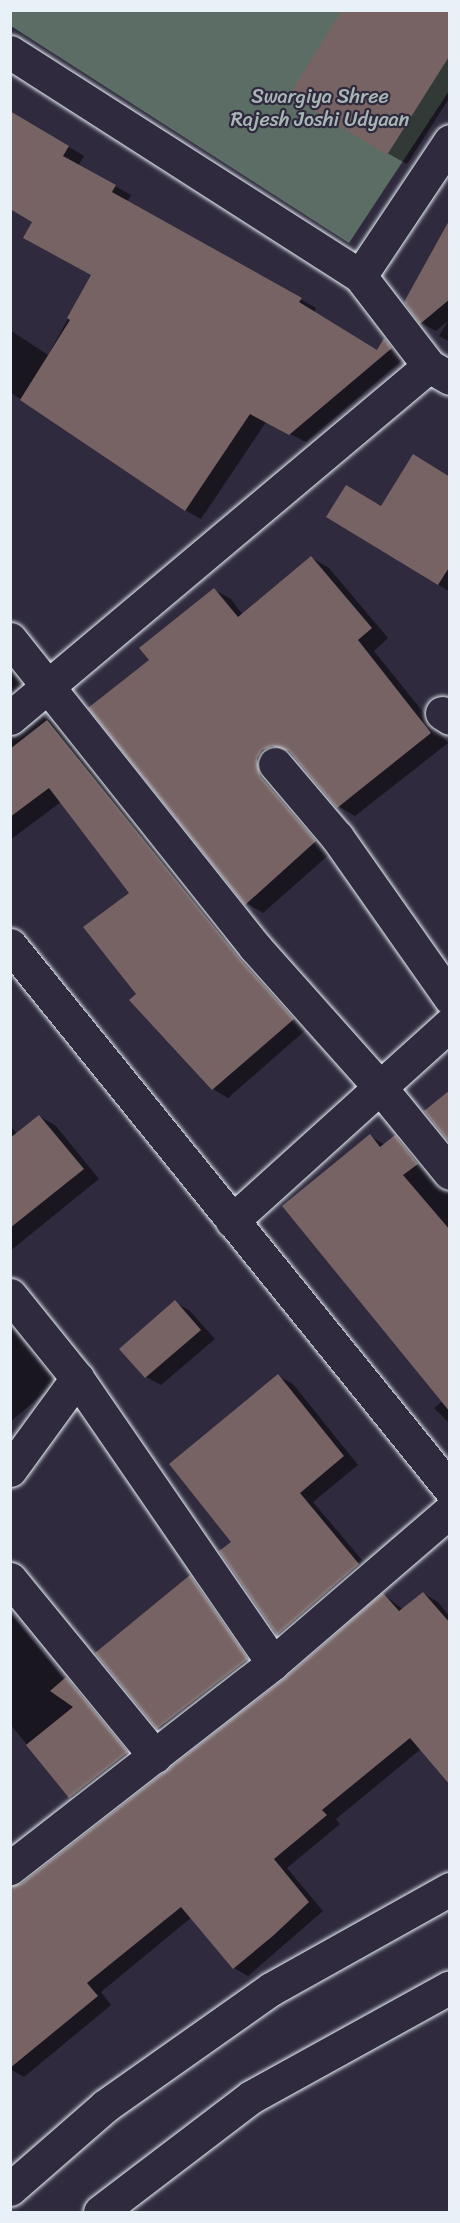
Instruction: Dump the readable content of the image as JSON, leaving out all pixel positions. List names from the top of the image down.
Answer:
{
  "parks": ["Swargiya Shree Rajesh Joshi Udyaan"]
}
